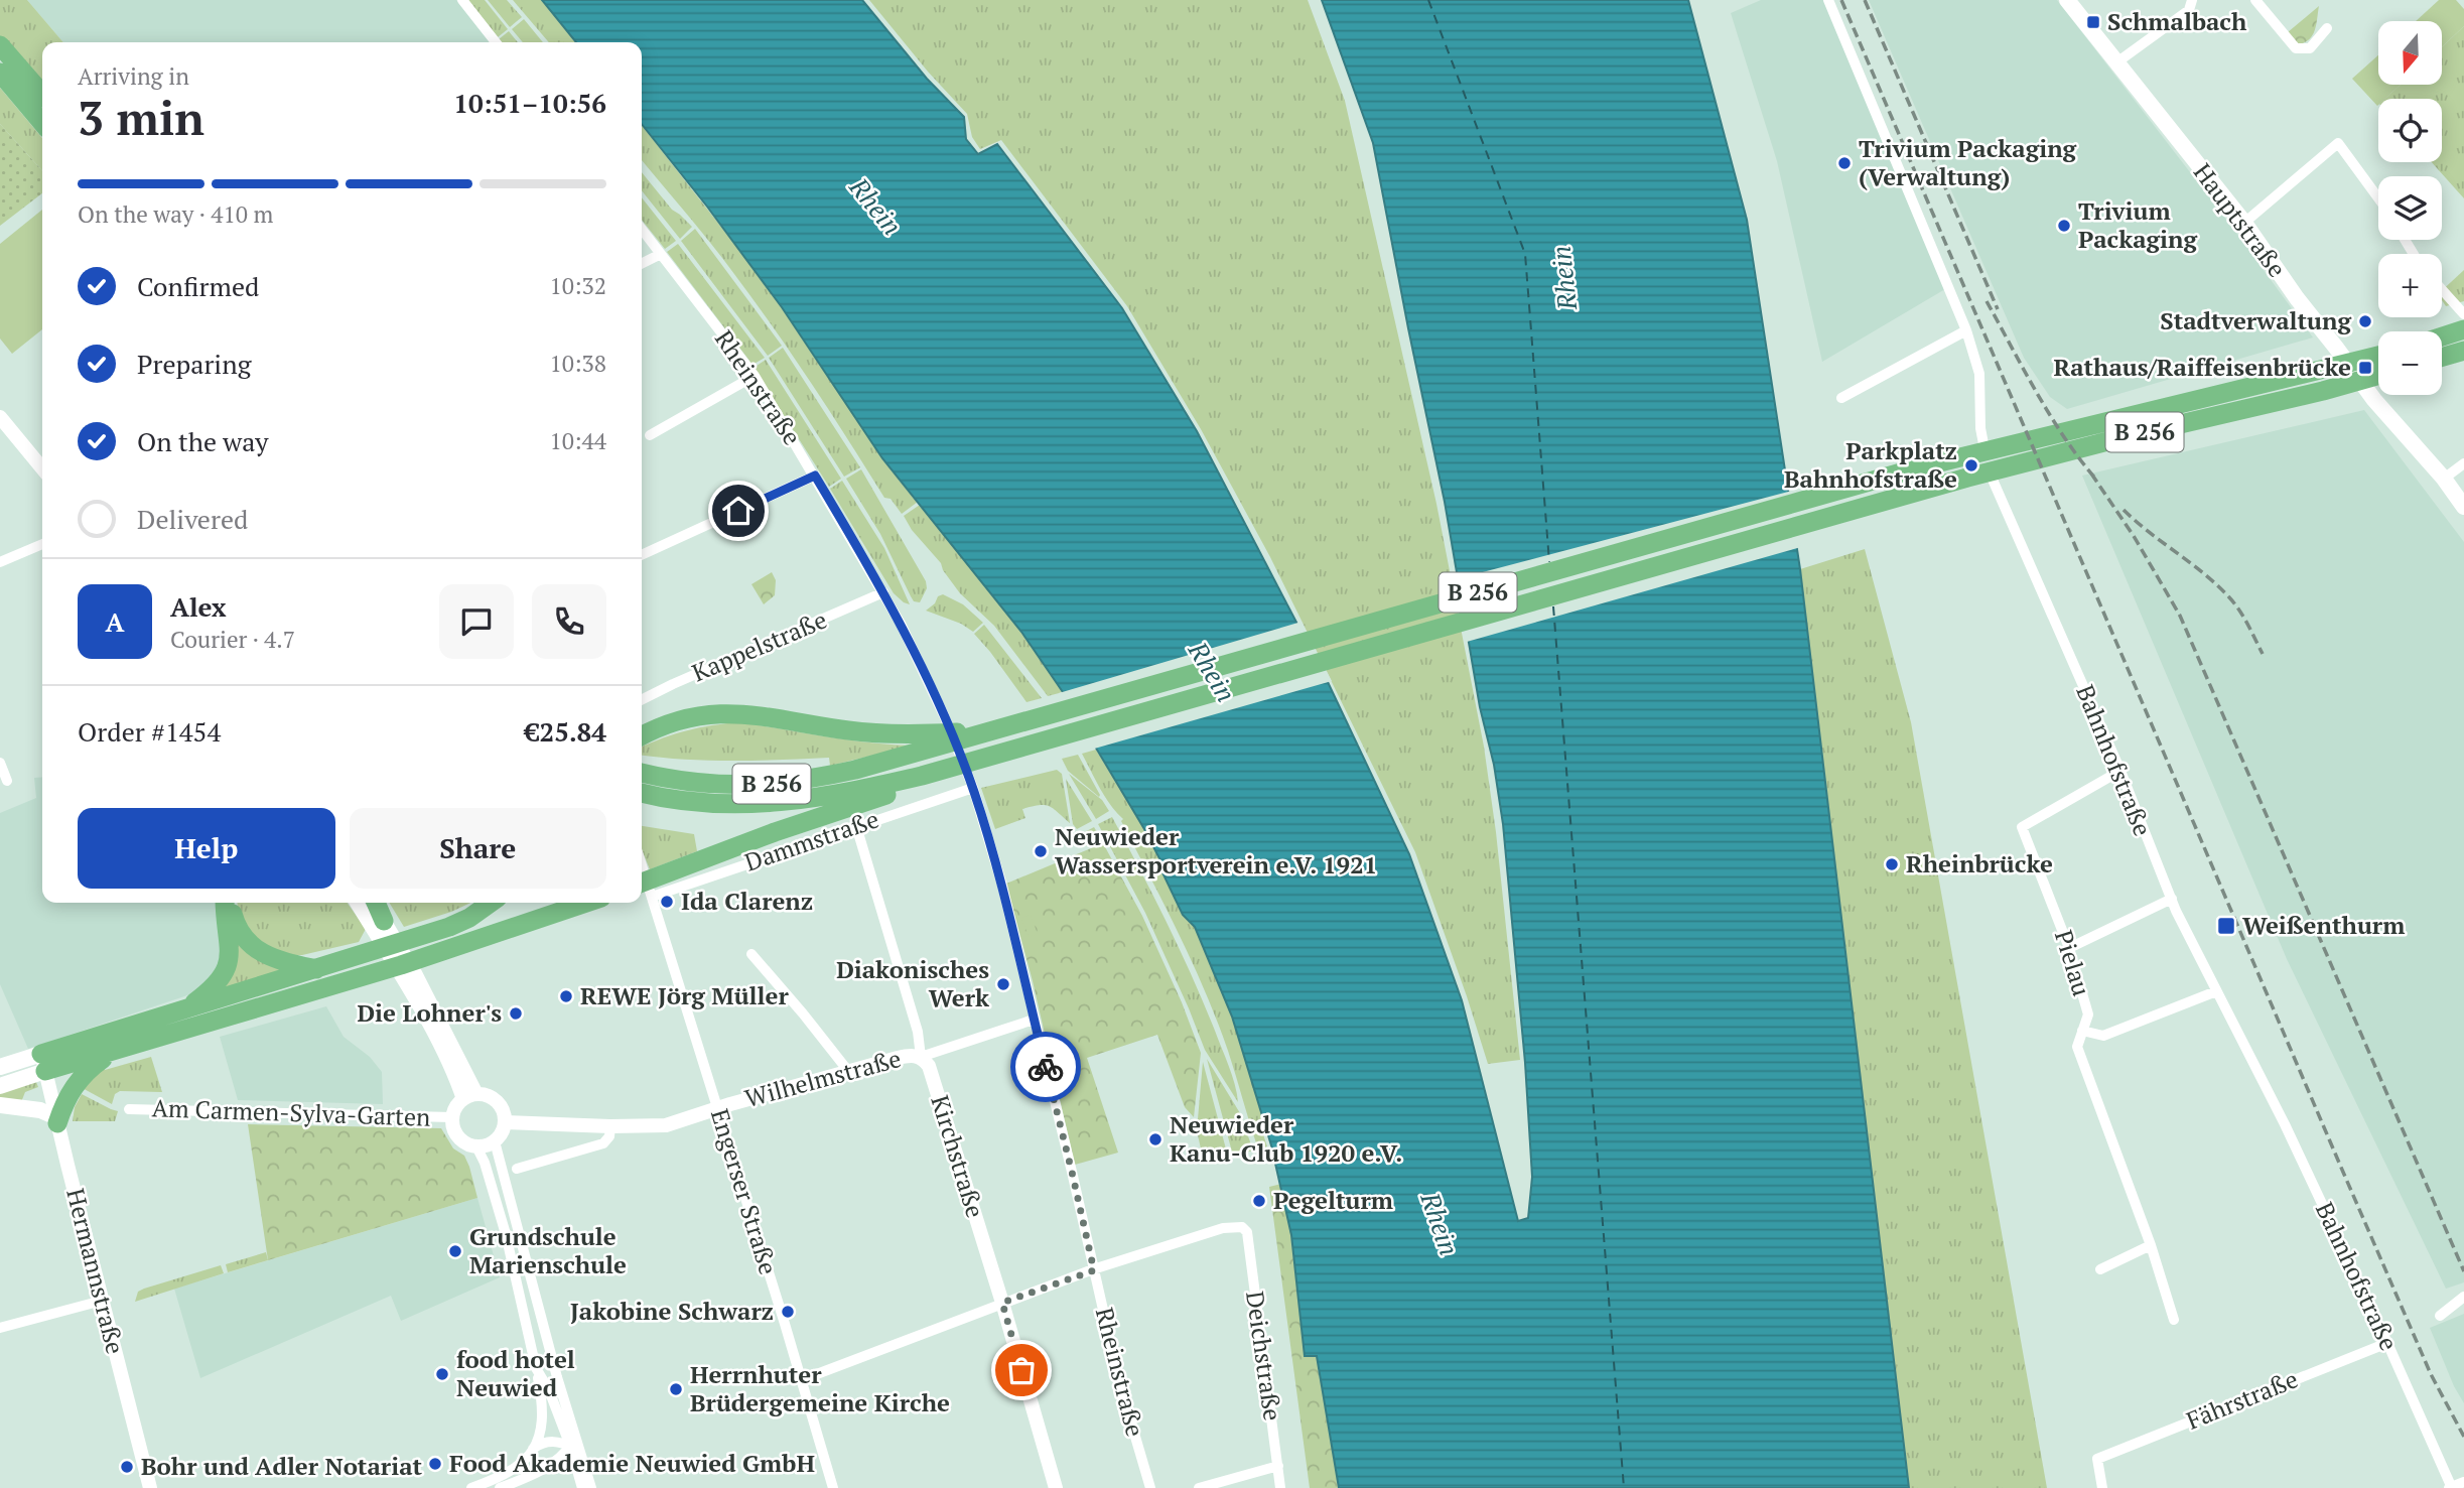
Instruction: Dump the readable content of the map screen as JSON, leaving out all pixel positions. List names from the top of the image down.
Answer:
{
  "streets": {
    "highway": ["B 256"],
    "main road": ["Hauptstraße"],
    "street": [
      "Rheinstraße",
      "Kappelstraße",
      "Bahnhofstraße",
      "Dammstraße",
      "Pielau",
      "Wilhelmstraße",
      "Am Carmen-Sylva-Garten",
      "Kirchstraße",
      "Engerser Straße",
      "Hermannstraße",
      "Deichstraße",
      "Fährstraße"
    ]
  },
  "crossings": [
    ["Rheinstraße", "Kappelstraße"],
    ["Rheinstraße", "Dammstraße"],
    ["Rheinstraße", "Wilhelmstraße"],
    ["Rheinstraße", "Deichstraße"],
    ["Bahnhofstraße", "Pielau"],
    ["Bahnhofstraße", "Fährstraße"],
    ["Dammstraße", "Kirchstraße"],
    ["Dammstraße", "Engerser Straße"],
    ["Wilhelmstraße", "Am Carmen-Sylva-Garten"],
    ["Wilhelmstraße", "Kirchstraße"],
    ["Wilhelmstraße", "Engerser Straße"]
  ],
  "water": ["Rhein"],
  "places": {
    "transit": ["Schmalbach", "Rathaus/Raiffeisenbrücke", "Weißenthurm"],
    "other": [
      "Trivium Packaging (Verwaltung)",
      "Trivium Packaging",
      "Stadtverwaltung",
      "Parkplatz Bahnhofstraße",
      "Neuwieder Wassersportverein e.V. 1921",
      "Rheinbrücke",
      "Ida Clarenz",
      "Diakonisches Werk",
      "REWE Jörg Müller",
      "Die Lohner's",
      "Neuwieder Kanu-Club 1920 e.V.",
      "Pegelturm",
      "Grundschule Marienschule",
      "Jakobine Schwarz",
      "food hotel Neuwied",
      "Herrnhuter Brüdergemeine Kirche",
      "Food Akademie Neuwied GmbH",
      "Bohr und Adler Notariat"
    ]
  },
  "north": "bottom",
  "page": {
    "map_buttons": ["+", "−"],
    "heading": ["3 min", "Arriving in", "10:51–10:56"],
    "panel": [
      "Alex",
      "Courier · 4.7",
      "Order #1454",
      "€25.84"
    ],
    "bar": "On the way · 410 m",
    "list": [
      ["Confirmed", "10:32"],
      ["Preparing", "10:38"],
      ["On the way", "10:44"],
      "Delivered"
    ],
    "round": "A",
    "buttons": ["Help", "Share"]
  }
}
